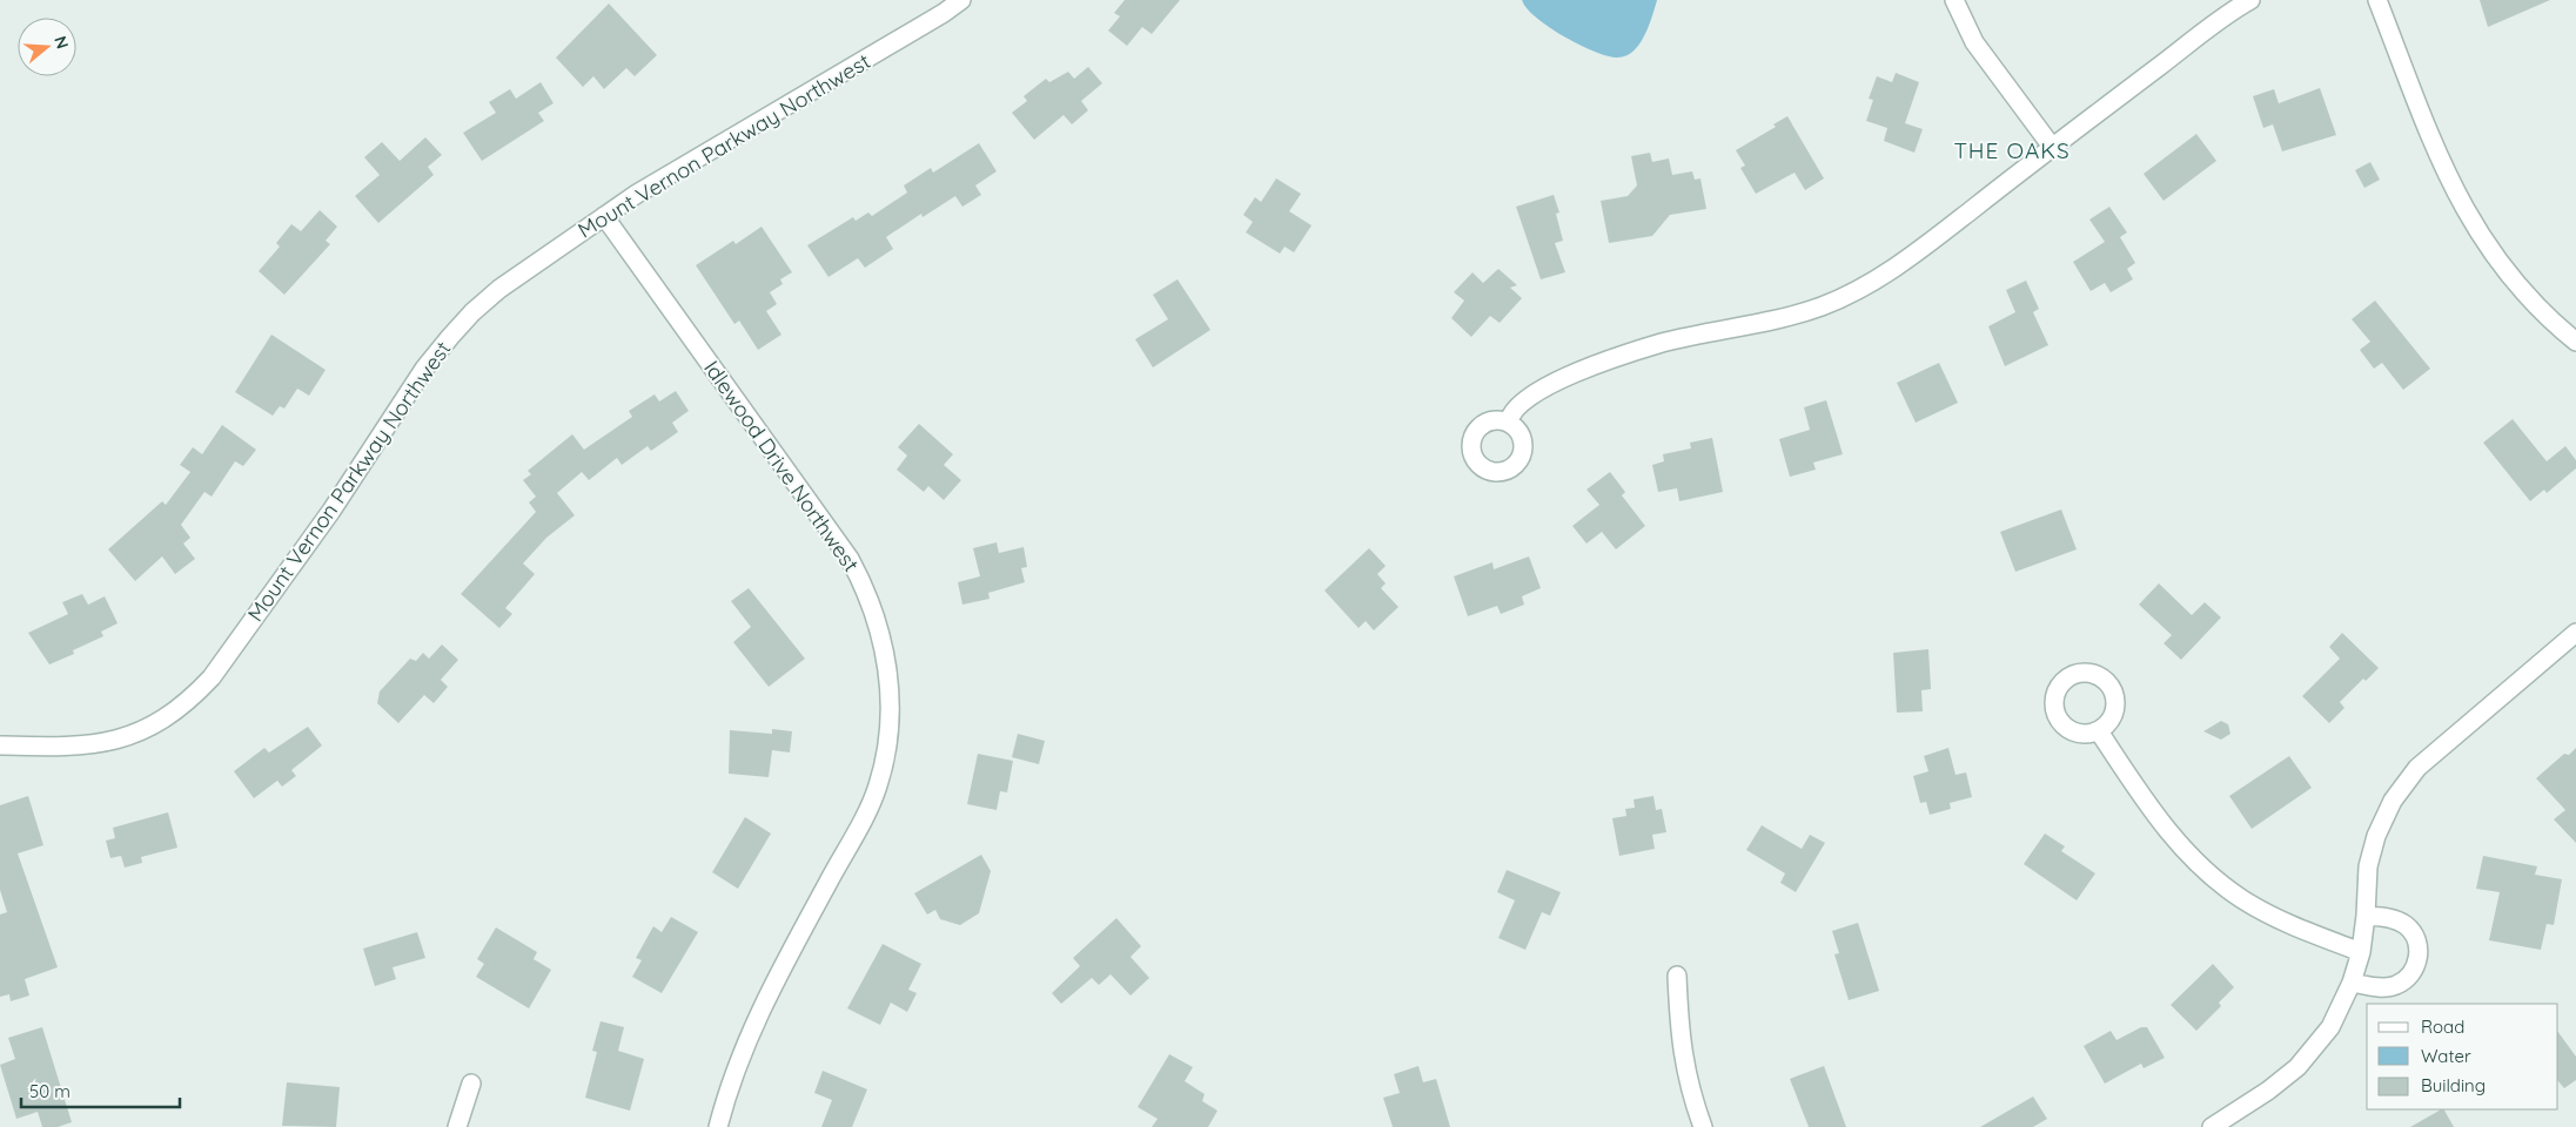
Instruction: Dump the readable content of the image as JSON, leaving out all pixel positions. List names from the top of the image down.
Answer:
{
  "streets": {
    "street": ["Mount Vernon Parkway Northwest", "Idlewood Drive Northwest"]
  },
  "crossings": [
    ["Mount Vernon Parkway Northwest", "Idlewood Drive Northwest"]
  ],
  "districts": ["THE OAKS"],
  "legend": ["Road", "Water", "Building"],
  "scale_bar": "50 m",
  "north": "right"
}
